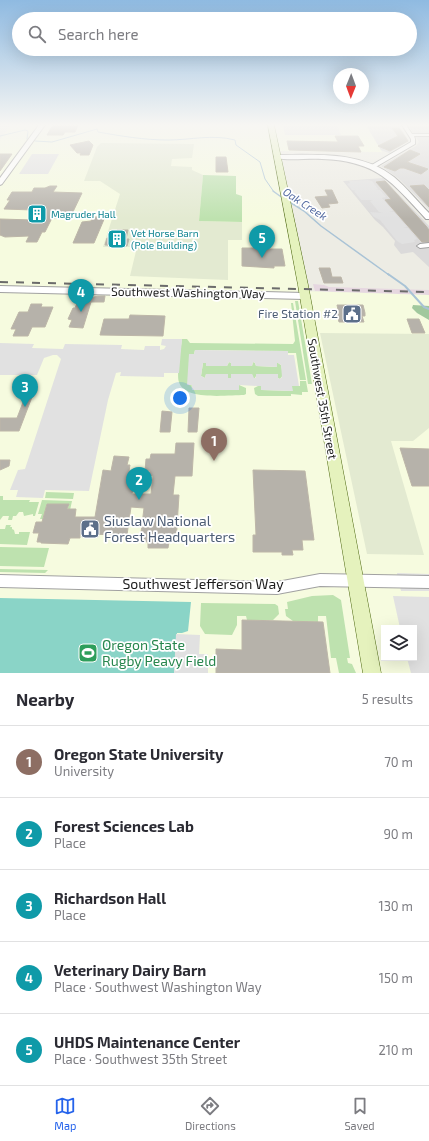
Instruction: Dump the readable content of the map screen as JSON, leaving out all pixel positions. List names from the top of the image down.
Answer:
{
  "streets": {
    "main road": ["Southwest 35th Street"],
    "street": ["Southwest Washington Way", "Southwest Jefferson Way"]
  },
  "crossings": [
    ["Southwest Washington Way", "Southwest 35th Street"],
    ["Southwest 35th Street", "Southwest Jefferson Way"]
  ],
  "water": ["Oak Creek"],
  "places": {
    "building": ["Magruder Hall", "Vet Horse Barn (Pole Building)"],
    "public building": ["Fire Station #2", "Siuslaw National Forest Headquarters"],
    "sports": ["Oregon State Rugby Peavy Field"]
  },
  "north": "bottom",
  "page": {
    "search": "Search here",
    "pins": [
      "5",
      "4",
      "3",
      "1",
      "2"
    ],
    "heading": ["Nearby", "5 results"],
    "list": [
      {
        "mark": "1",
        "name": "Oregon State University",
        "note": "University",
        "value": "70 m"
      },
      {
        "mark": "2",
        "name": "Forest Sciences Lab",
        "note": "Place",
        "value": "90 m"
      },
      {
        "mark": "3",
        "name": "Richardson Hall",
        "note": "Place",
        "value": "130 m"
      },
      {
        "mark": "4",
        "name": "Veterinary Dairy Barn",
        "note": "Place · Southwest Washington Way",
        "value": "150 m"
      },
      {
        "mark": "5",
        "name": "UHDS Maintenance Center",
        "note": "Place · Southwest 35th Street",
        "value": "210 m"
      }
    ],
    "nav": ["Map", "Directions", "Saved"]
  }
}
